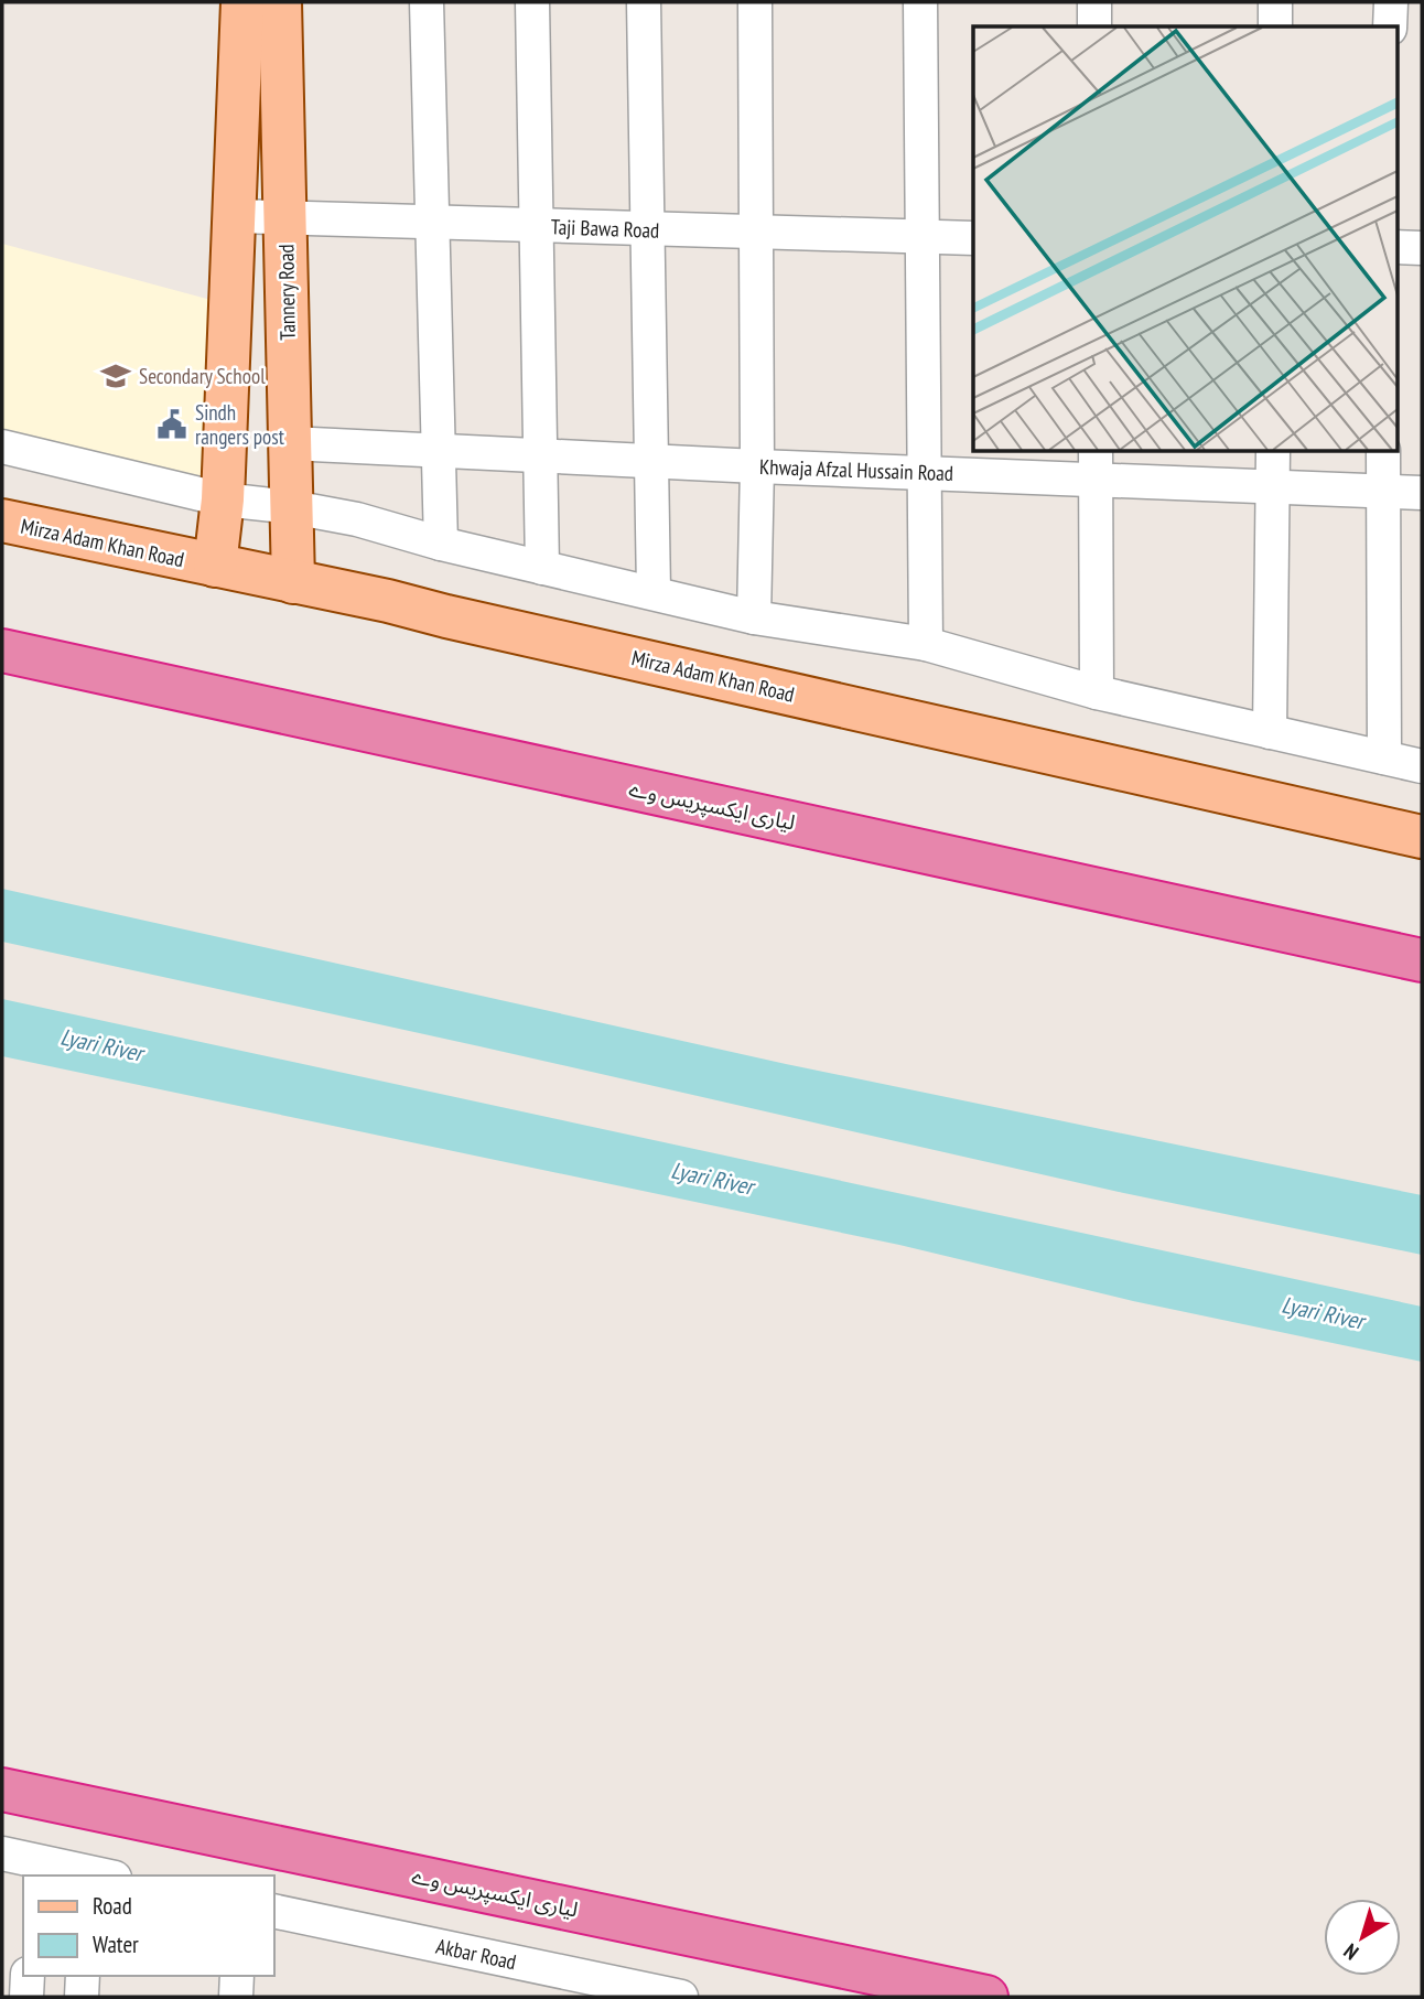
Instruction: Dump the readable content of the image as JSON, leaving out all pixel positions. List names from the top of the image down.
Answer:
{
  "streets": {
    "highway": ["لیاری ایکسپریس وے"],
    "main road": ["Tannery Road", "Mirza Adam Khan Road"],
    "street": ["Taji Bawa Road", "Khwaja Afzal Hussain Road", "Akbar Road"]
  },
  "crossings": [
    ["Taji Bawa Road", "Tannery Road"],
    ["Tannery Road", "Khwaja Afzal Hussain Road"],
    ["Tannery Road", "Mirza Adam Khan Road"]
  ],
  "water": ["Lyari River"],
  "places": {
    "school or university": ["Secondary School"],
    "public building": ["Sindh rangers post"]
  },
  "legend": ["Road", "Water"],
  "north": "bottom left"
}
